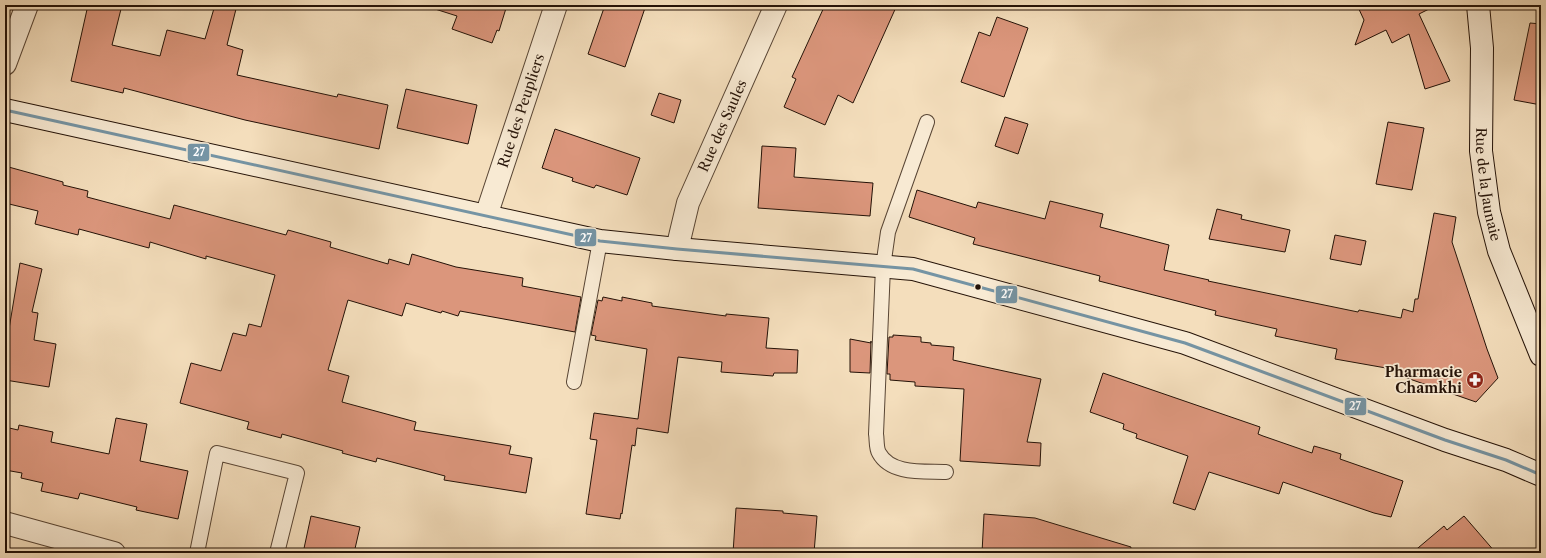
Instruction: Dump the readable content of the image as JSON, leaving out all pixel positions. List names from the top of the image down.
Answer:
{
  "streets": {
    "street": ["Rue des Peupliers", "Rue des Saules", "Rue de la Jaunaie"]
  },
  "places": {
    "pharmacy": ["Pharmacie Chamkhi"]
  },
  "lines": ["transit line 27"]
}
